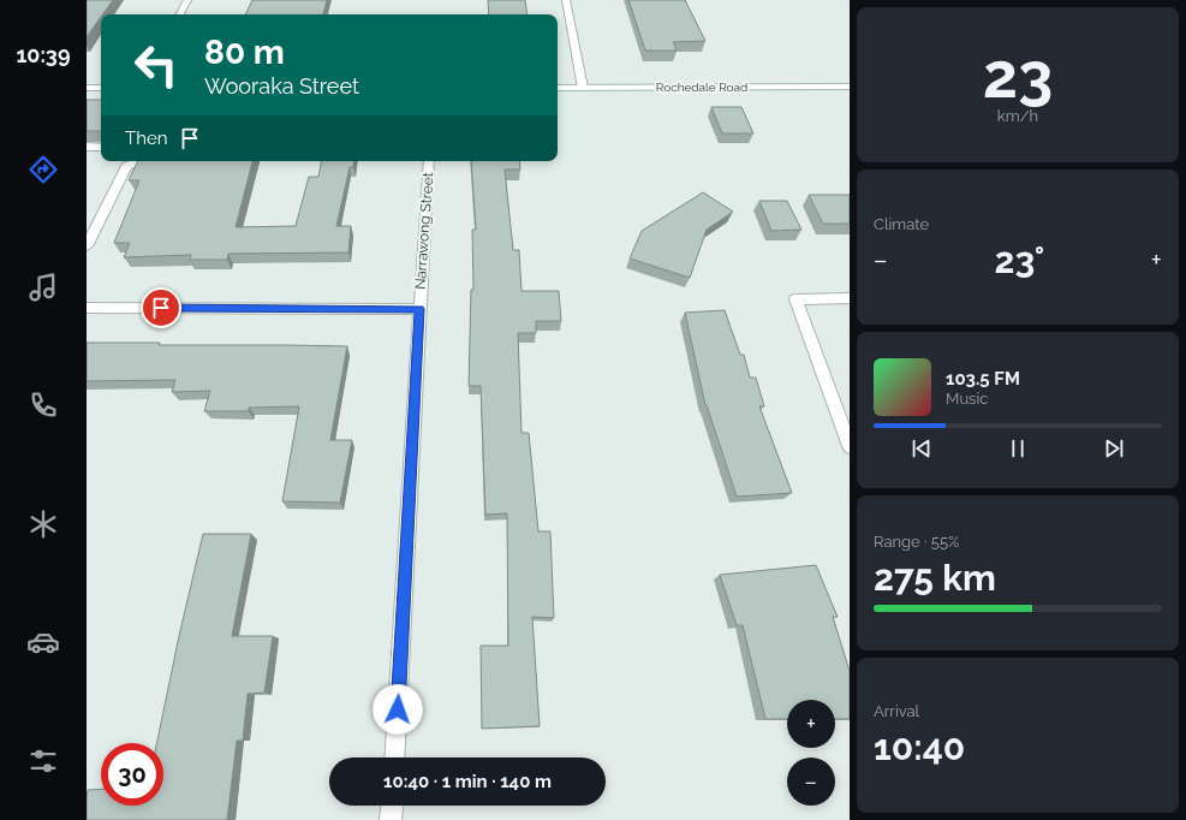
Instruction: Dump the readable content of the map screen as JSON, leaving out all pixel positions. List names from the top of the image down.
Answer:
{
  "streets": {
    "street": ["Rochedale Road", "Narrawong Street"]
  },
  "page": {
    "tabs": "10:39",
    "tile": [
      ["23", "km/h"],
      "Climate",
      ["Range · 55%", "275 km"],
      ["Arrival", "10:40"]
    ],
    "turn": ["80 m", "Wooraka Street"],
    "then": "Then",
    "heat": ["−", "23°", "+"],
    "song": ["103.5 FM", "Music"],
    "map_buttons": ["+", "−"],
    "limit": "30",
    "trip": "10:40 · 1 min · 140 m"
  }
}
